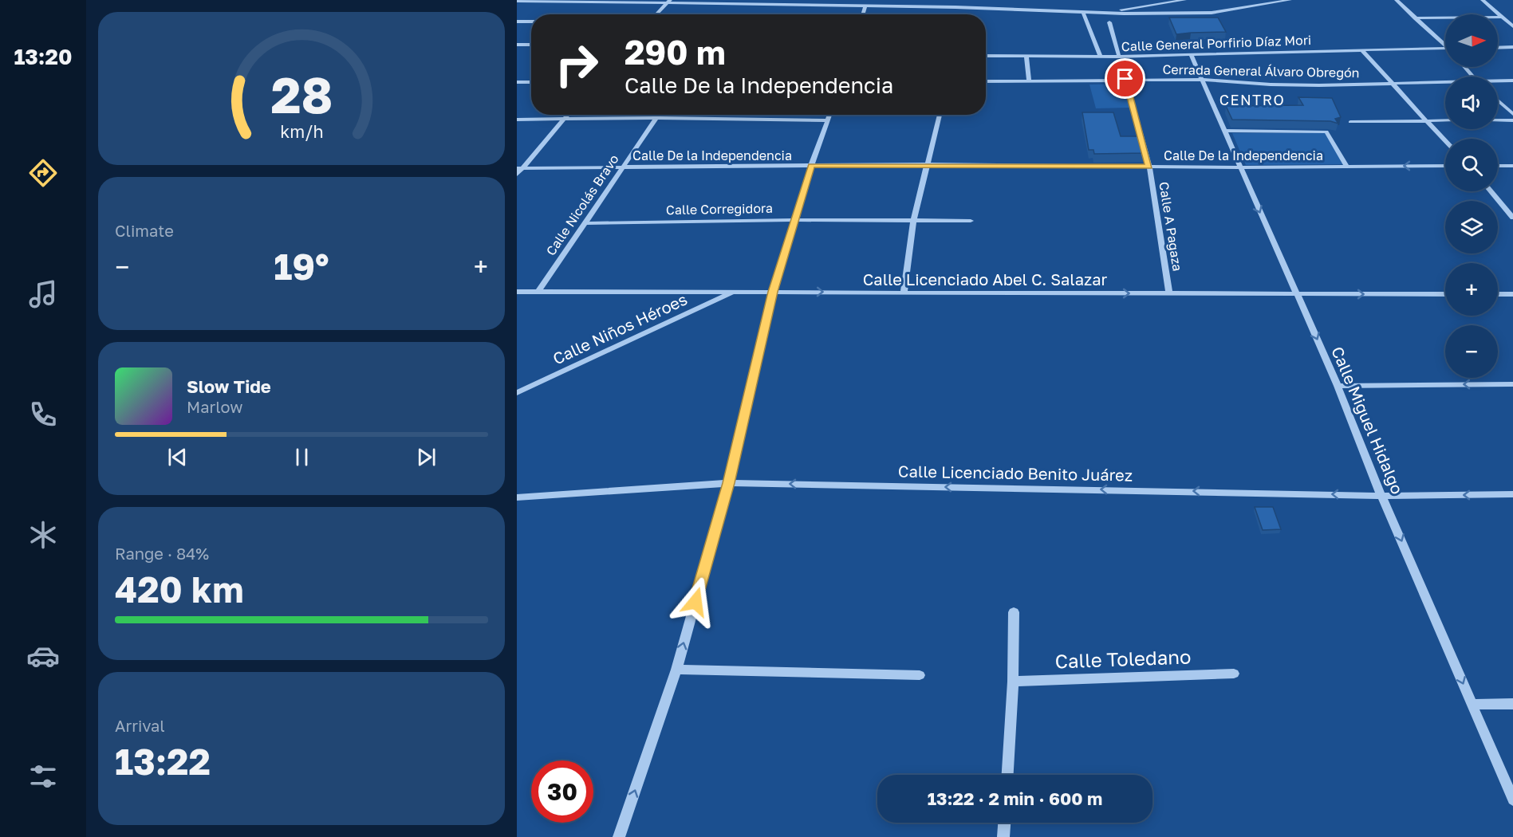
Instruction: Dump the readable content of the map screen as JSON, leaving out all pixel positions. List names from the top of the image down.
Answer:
{
  "streets": {
    "street": [
      "Calle General Porfirio Díaz Mori",
      "Cerrada General Álvaro Obregón",
      "Calle De la Independencia",
      "Calle Nicolás Bravo",
      "Calle Corregidora",
      "Calle A Pagaza",
      "Calle Licenciado Abel C. Salazar",
      "Calle Niños Héroes",
      "Calle Miguel Hidalgo",
      "Calle Licenciado Benito Juárez",
      "Calle Toledano"
    ]
  },
  "crossings": [
    ["Calle General Porfirio Díaz Mori", "Calle Miguel Hidalgo"],
    ["Cerrada General Álvaro Obregón", "Calle A Pagaza"],
    ["Cerrada General Álvaro Obregón", "Calle Miguel Hidalgo"],
    ["Calle De la Independencia", "Calle Nicolás Bravo"],
    ["Calle De la Independencia", "Calle A Pagaza"],
    ["Calle De la Independencia", "Calle Miguel Hidalgo"],
    ["Calle Nicolás Bravo", "Calle Corregidora"],
    ["Calle Nicolás Bravo", "Calle Licenciado Abel C. Salazar"],
    ["Calle A Pagaza", "Calle Licenciado Abel C. Salazar"],
    ["Calle Licenciado Abel C. Salazar", "Calle Niños Héroes"],
    ["Calle Licenciado Abel C. Salazar", "Calle Miguel Hidalgo"],
    ["Calle Miguel Hidalgo", "Calle Licenciado Benito Juárez"]
  ],
  "one_way": ["Calle Licenciado Abel C. Salazar", "Calle Miguel Hidalgo", "Calle Licenciado Benito Juárez"],
  "districts": ["CENTRO"],
  "north": "right",
  "page": {
    "tabs": "13:20",
    "map_buttons": ["+", "−"],
    "turn": ["290 m", "Calle De la Independencia"],
    "tile": [
      "Climate",
      ["Range · 84%", "420 km"],
      ["Arrival", "13:22"]
    ],
    "heat": ["−", "19°", "+"],
    "song": ["Slow Tide", "Marlow"],
    "limit": "30",
    "trip": "13:22 · 2 min · 600 m",
    "gauge": ["28", "km/h"]
  }
}
